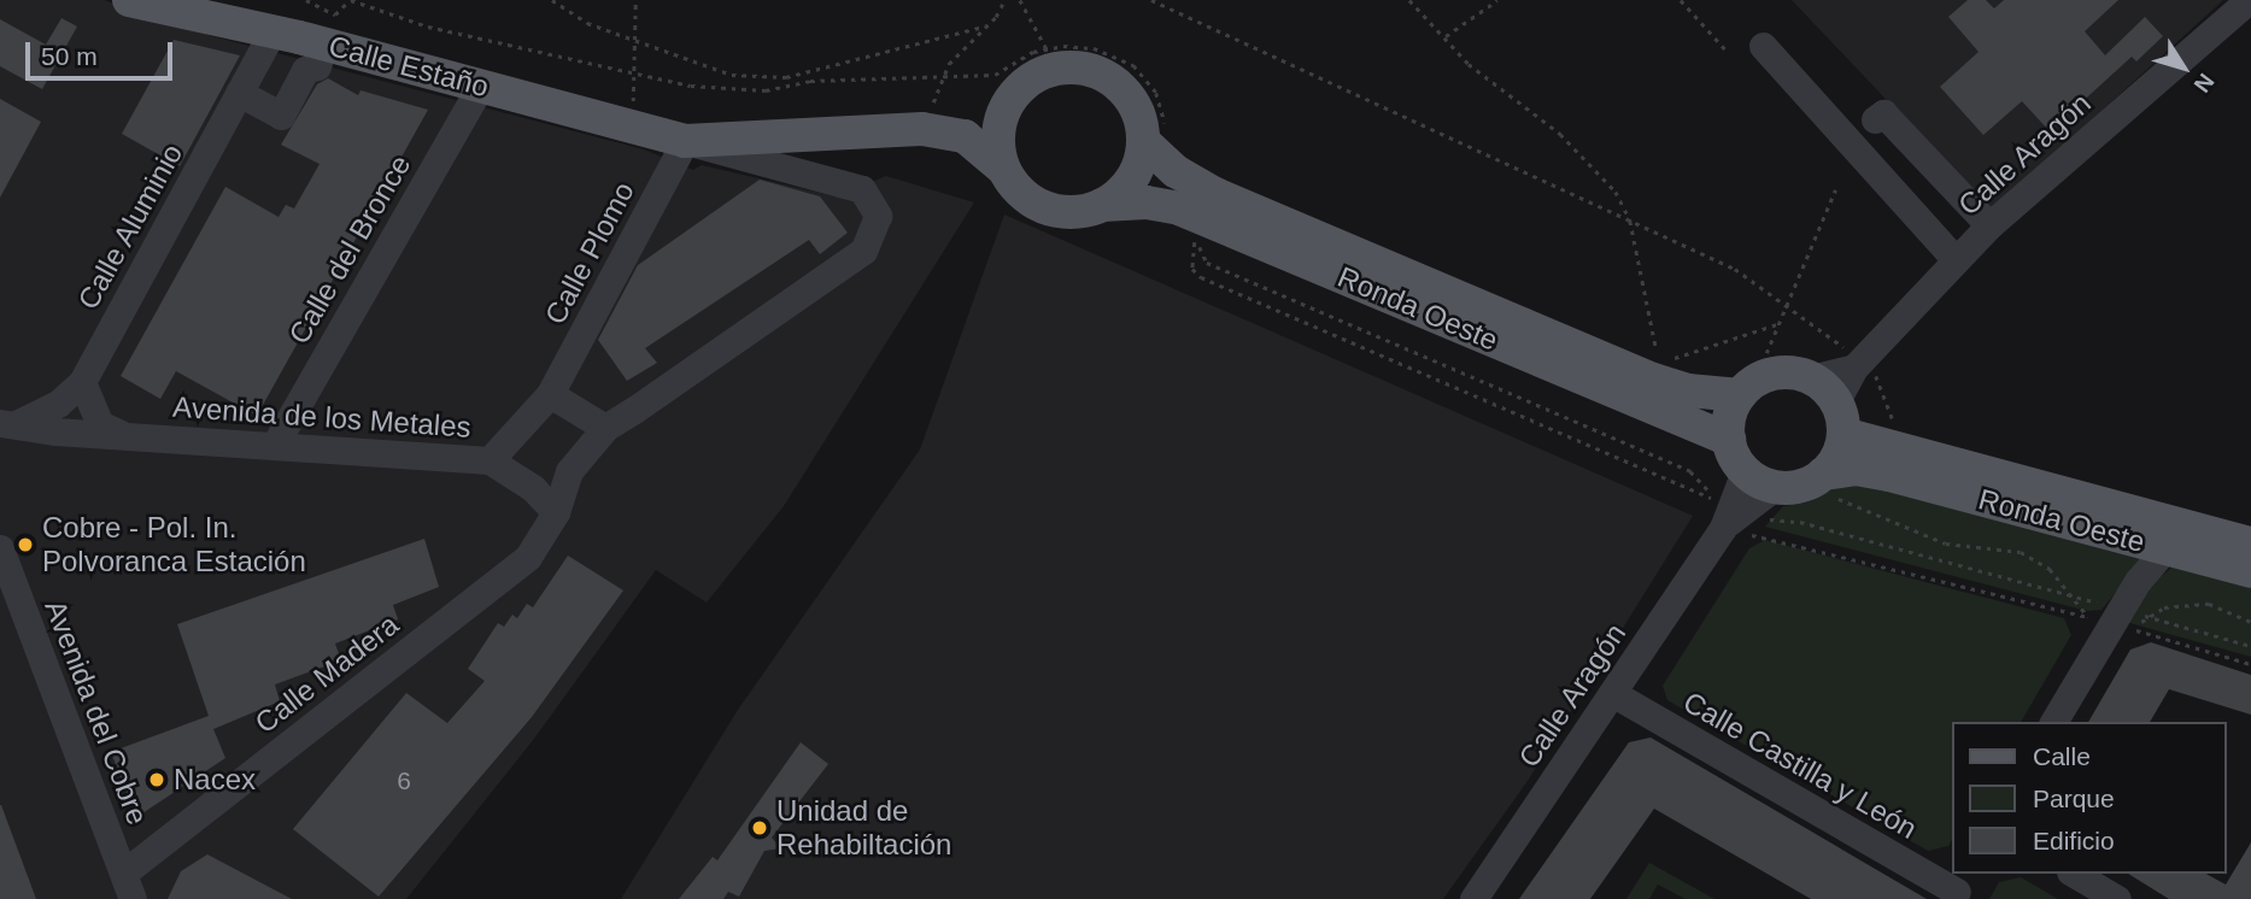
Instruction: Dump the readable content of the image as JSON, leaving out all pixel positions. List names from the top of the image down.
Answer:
{
  "streets": {
    "main road": ["Calle Estaño", "Ronda Oeste"],
    "street": [
      "Calle Aragón",
      "Calle Aluminio",
      "Calle del Bronce",
      "Calle Plomo",
      "Avenida de los Metales",
      "Calle Madera",
      "Avenida del Cobre",
      "Calle Castilla y León"
    ]
  },
  "crossings": [
    ["Calle Estaño", "Calle Aluminio"],
    ["Calle Estaño", "Calle del Bronce"],
    ["Calle Estaño", "Calle Plomo"],
    ["Calle Estaño", "Ronda Oeste"],
    ["Calle Estaño", "Calle Madera"],
    ["Calle Aragón", "Ronda Oeste"],
    ["Calle Aragón", "Calle Castilla y León"],
    ["Calle Aluminio", "Avenida de los Metales"],
    ["Calle del Bronce", "Avenida de los Metales"],
    ["Calle Plomo", "Avenida de los Metales"],
    ["Calle Madera", "Avenida del Cobre"]
  ],
  "places": ["Cobre - Pol. In. Polvoranca Estación", "Nacex", "Unidad de Rehabiltación"],
  "house_numbers": ["6"],
  "legend": ["Calle", "Parque", "Edificio"],
  "scale_bar": "50 m",
  "north": "bottom right"
}
